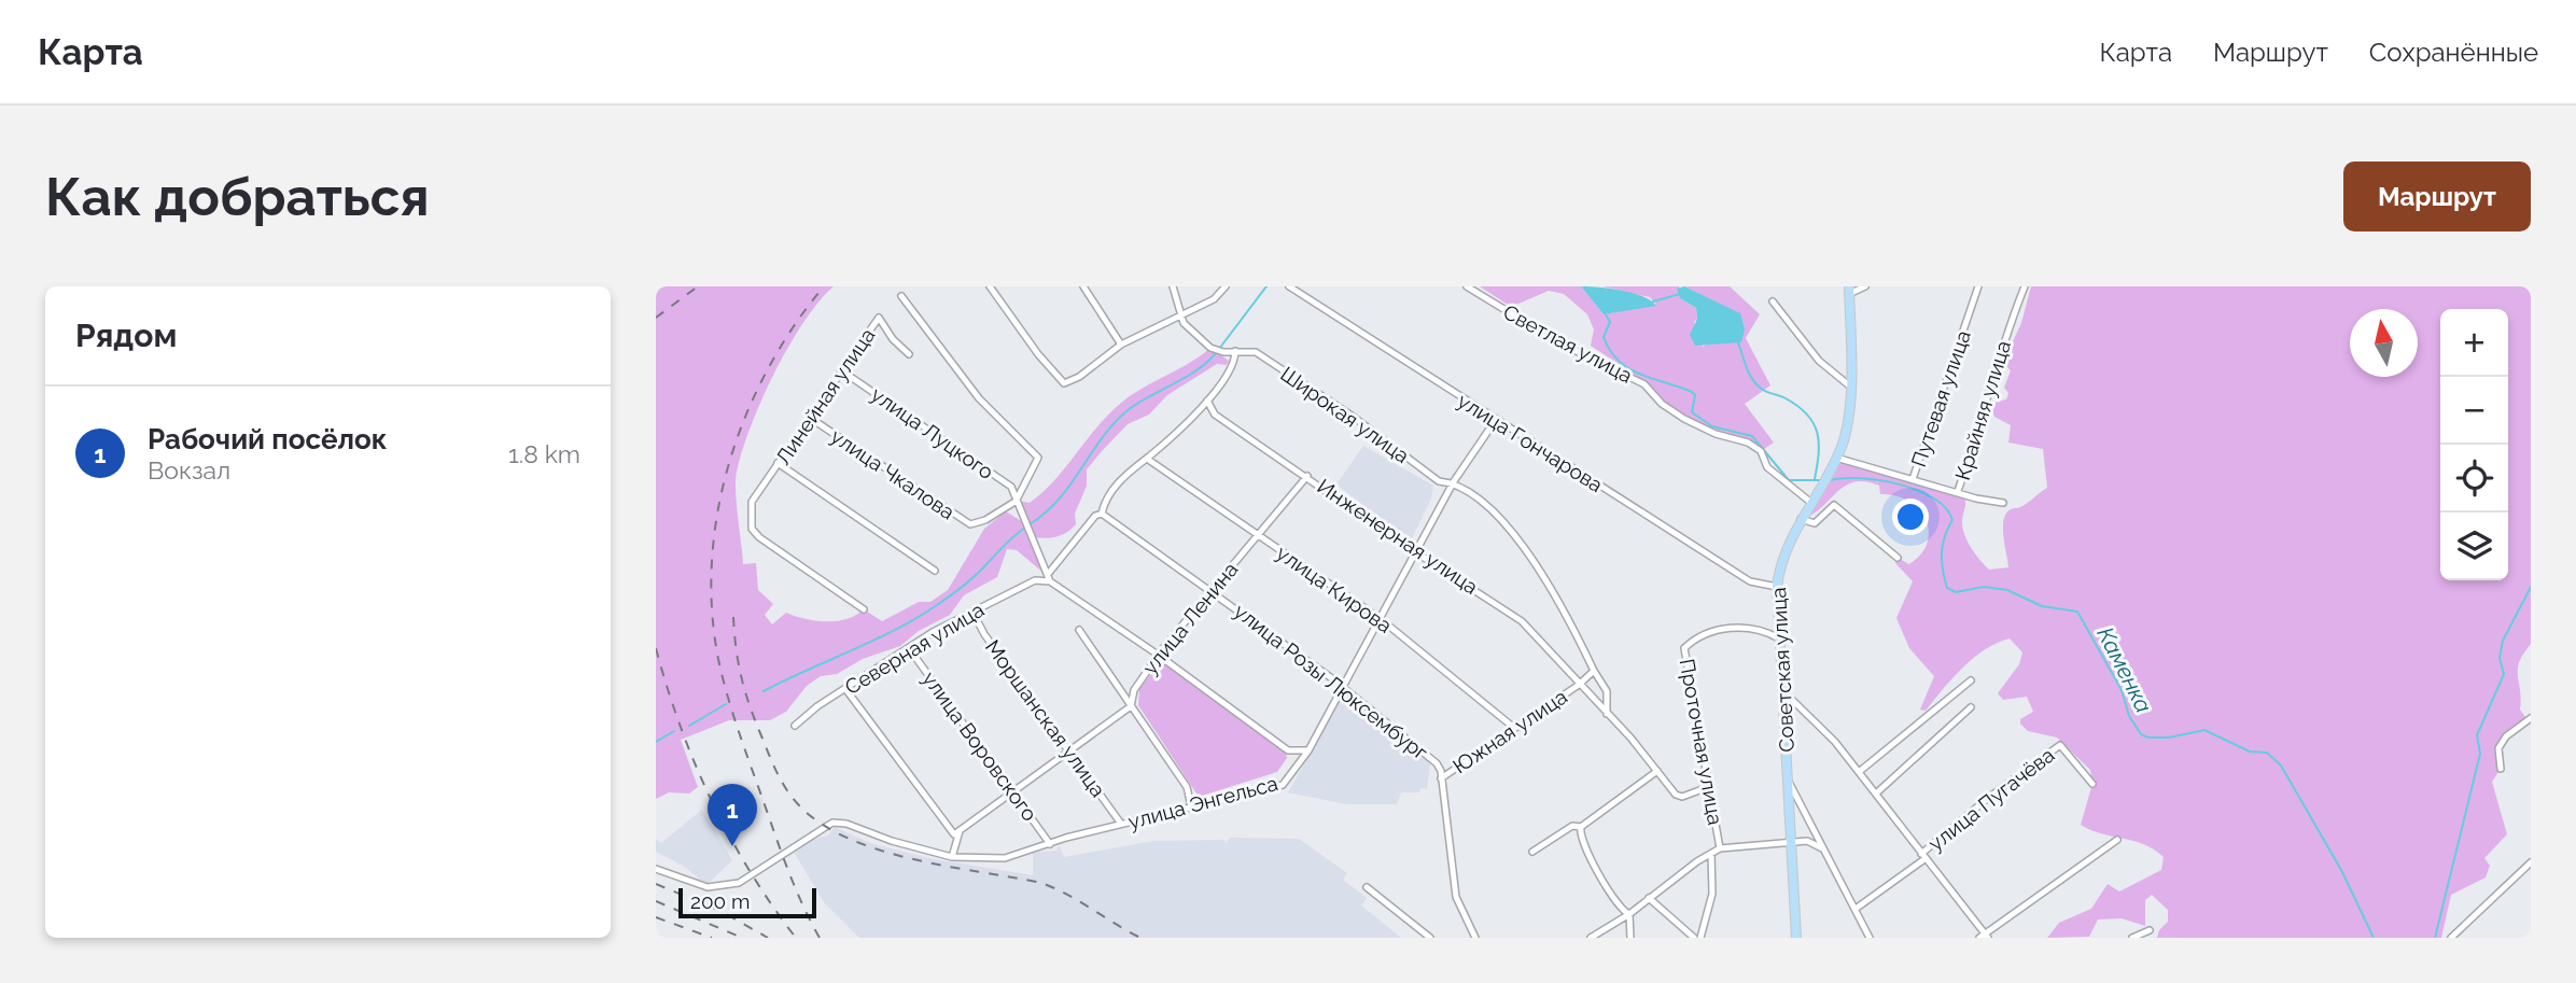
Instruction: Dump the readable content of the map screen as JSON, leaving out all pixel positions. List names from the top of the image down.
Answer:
{
  "streets": {
    "main road": ["Советская улица"],
    "street": [
      "Светлая улица",
      "Линейная улица",
      "Путевая улица",
      "Крайняя улица",
      "Широкая улица",
      "улица Луцкого",
      "улица Гончарова",
      "улица Чкалова",
      "Инженерная улица",
      "улица Кирова",
      "улица Ленина",
      "Северная улица",
      "улица Розы Люксембург",
      "Моршанская улица",
      "Южная улица",
      "Проточная улица",
      "улица Воровского",
      "улица Пугачёва",
      "улица Энгельса"
    ]
  },
  "crossings": [
    ["Светлая улица", "Советская улица"],
    ["Линейная улица", "улица Луцкого"],
    ["Линейная улица", "улица Чкалова"],
    ["Путевая улица", "Советская улица"],
    ["Широкая улица", "Инженерная улица"],
    ["Широкая улица", "Южная улица"],
    ["Широкая улица", "Проточная улица"],
    ["Широкая улица", "улица Энгельса"],
    ["улица Луцкого", "улица Чкалова"],
    ["улица Гончарова", "Советская улица"],
    ["Инженерная улица", "улица Ленина"],
    ["Инженерная улица", "Южная улица"],
    ["Инженерная улица", "улица Энгельса"],
    ["улица Кирова", "улица Ленина"],
    ["улица Кирова", "Южная улица"],
    ["улица Кирова", "улица Энгельса"],
    ["улица Ленина", "улица Розы Люксембург"],
    ["улица Ленина", "Моршанская улица"],
    ["улица Ленина", "улица Воровского"],
    ["Северная улица", "Моршанская улица"],
    ["Северная улица", "улица Воровского"],
    ["Советская улица", "Проточная улица"],
    ["Советская улица", "улица Пугачёва"],
    ["улица Розы Люксембург", "Южная улица"],
    ["улица Розы Люксембург", "улица Энгельса"],
    ["Моршанская улица", "улица Энгельса"],
    ["улица Воровского", "улица Энгельса"]
  ],
  "water": ["Каменка"],
  "scale_bar": "200 m",
  "north": "top",
  "page": {
    "header": "Карта",
    "nav": ["Карта", "Маршрут", "Сохранённые"],
    "buttons": "Маршрут",
    "title": "Как добраться",
    "heading": "Рядом",
    "map_buttons": ["+", "−"],
    "list": [
      {
        "mark": "1",
        "name": "Рабочий посёлок",
        "note": "Вокзал",
        "value": "1.8 km"
      }
    ],
    "pins": "1",
    "scale": "200 m"
  }
}
